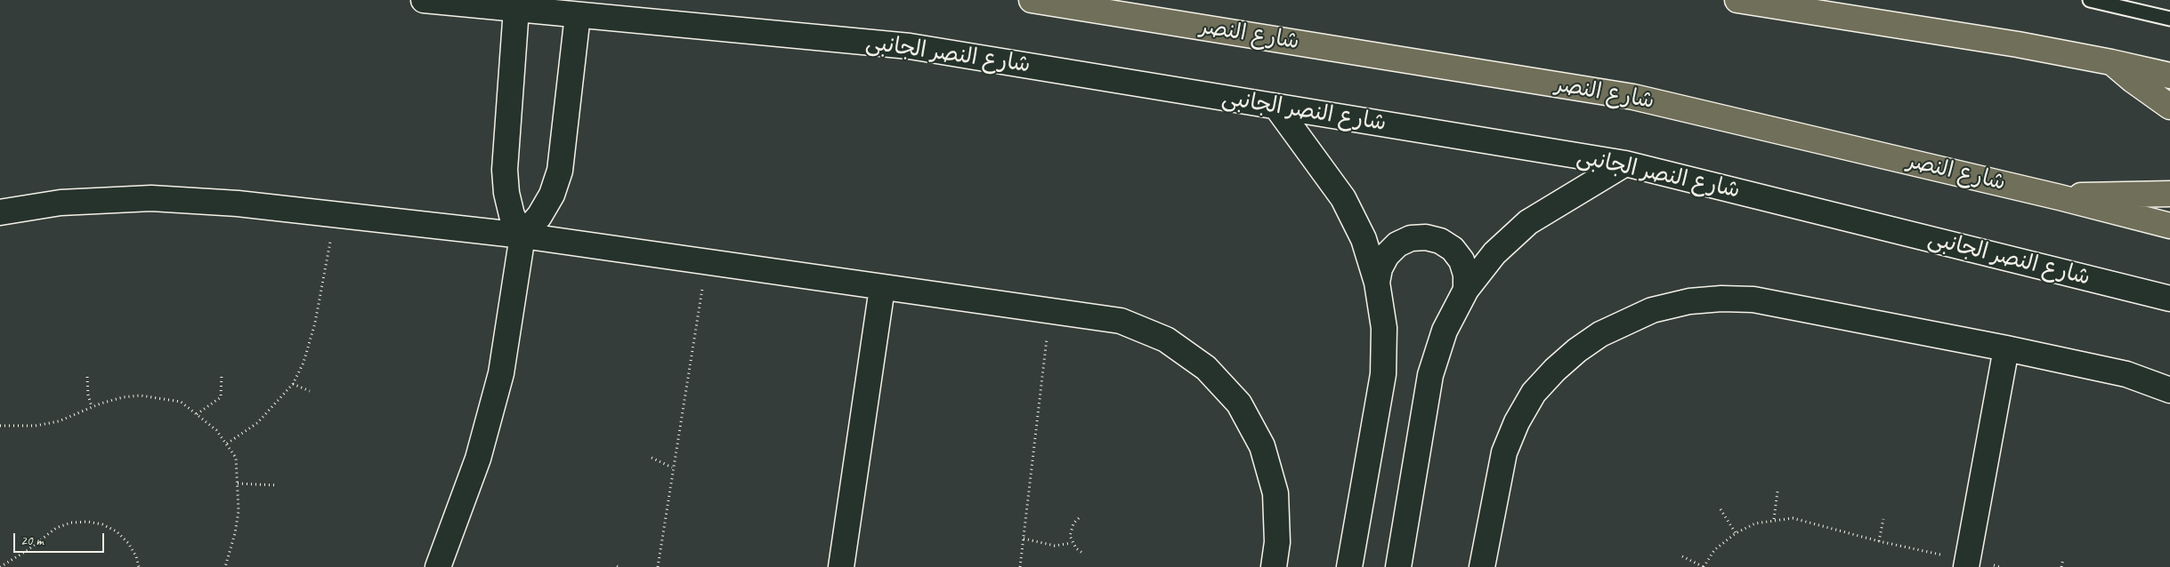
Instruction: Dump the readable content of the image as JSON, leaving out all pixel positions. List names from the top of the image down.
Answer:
{
  "streets": {
    "main road": ["شارع النصر"],
    "street": ["شارع النصر الجانبى"]
  },
  "scale_bar": "20 m"
}
